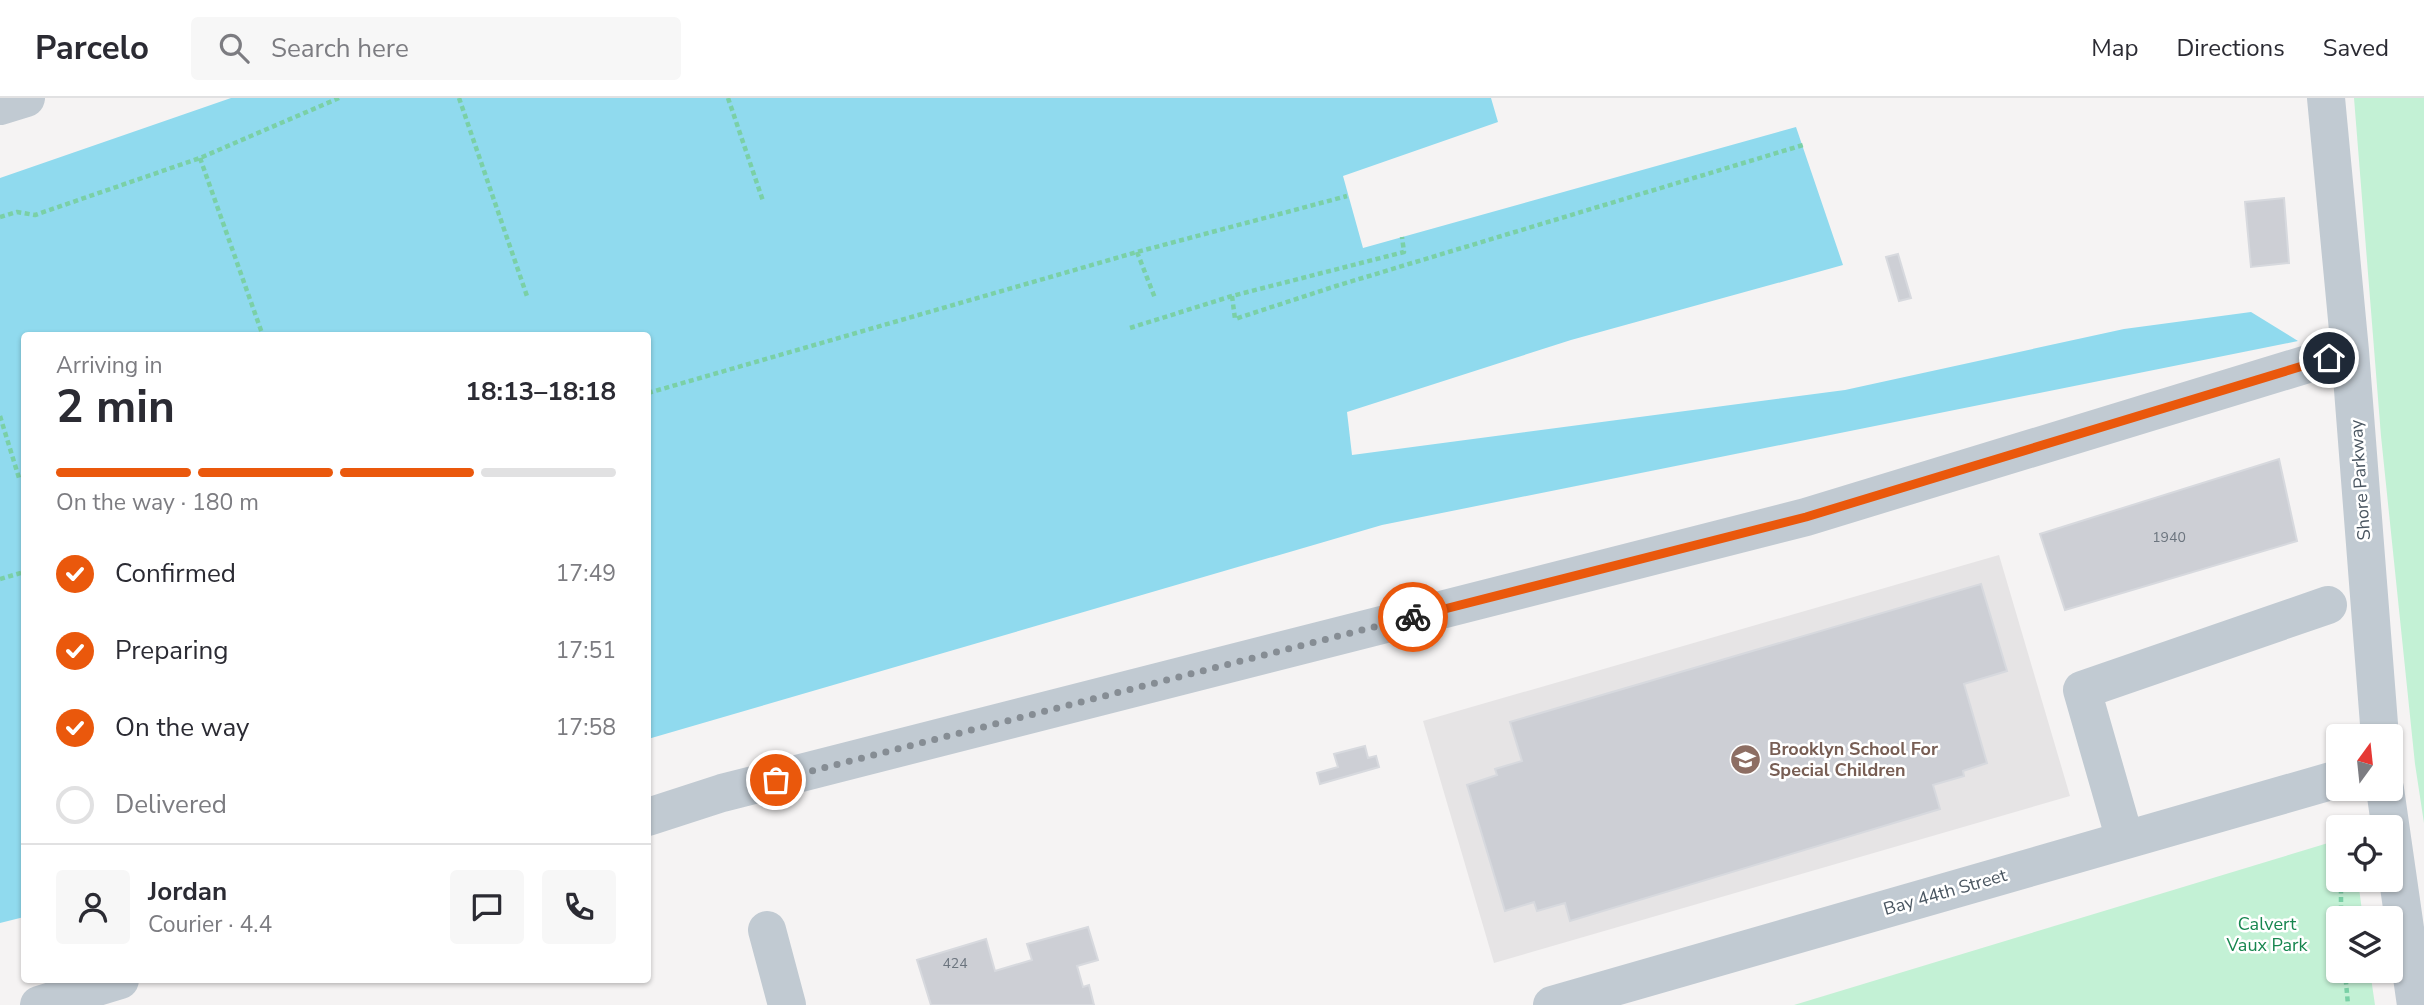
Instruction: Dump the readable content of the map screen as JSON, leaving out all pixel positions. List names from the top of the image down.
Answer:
{
  "streets": {
    "street": ["Shore Parkway", "Bay 44th Street"]
  },
  "parks": ["Calvert Vaux Park"],
  "places": {
    "school or university": ["Brooklyn School For Special Children"]
  },
  "house_numbers": ["1940", "424"],
  "north": "top",
  "page": {
    "header": "Parcelo",
    "search": "Search here",
    "nav": ["Map", "Directions", "Saved"],
    "heading": ["2 min", "Arriving in", "18:13–18:18"],
    "panel": ["Jordan", "Courier · 4.4"],
    "bar": "On the way · 180 m",
    "list": [
      ["Confirmed", "17:49"],
      ["Preparing", "17:51"],
      ["On the way", "17:58"],
      "Delivered"
    ]
  }
}
